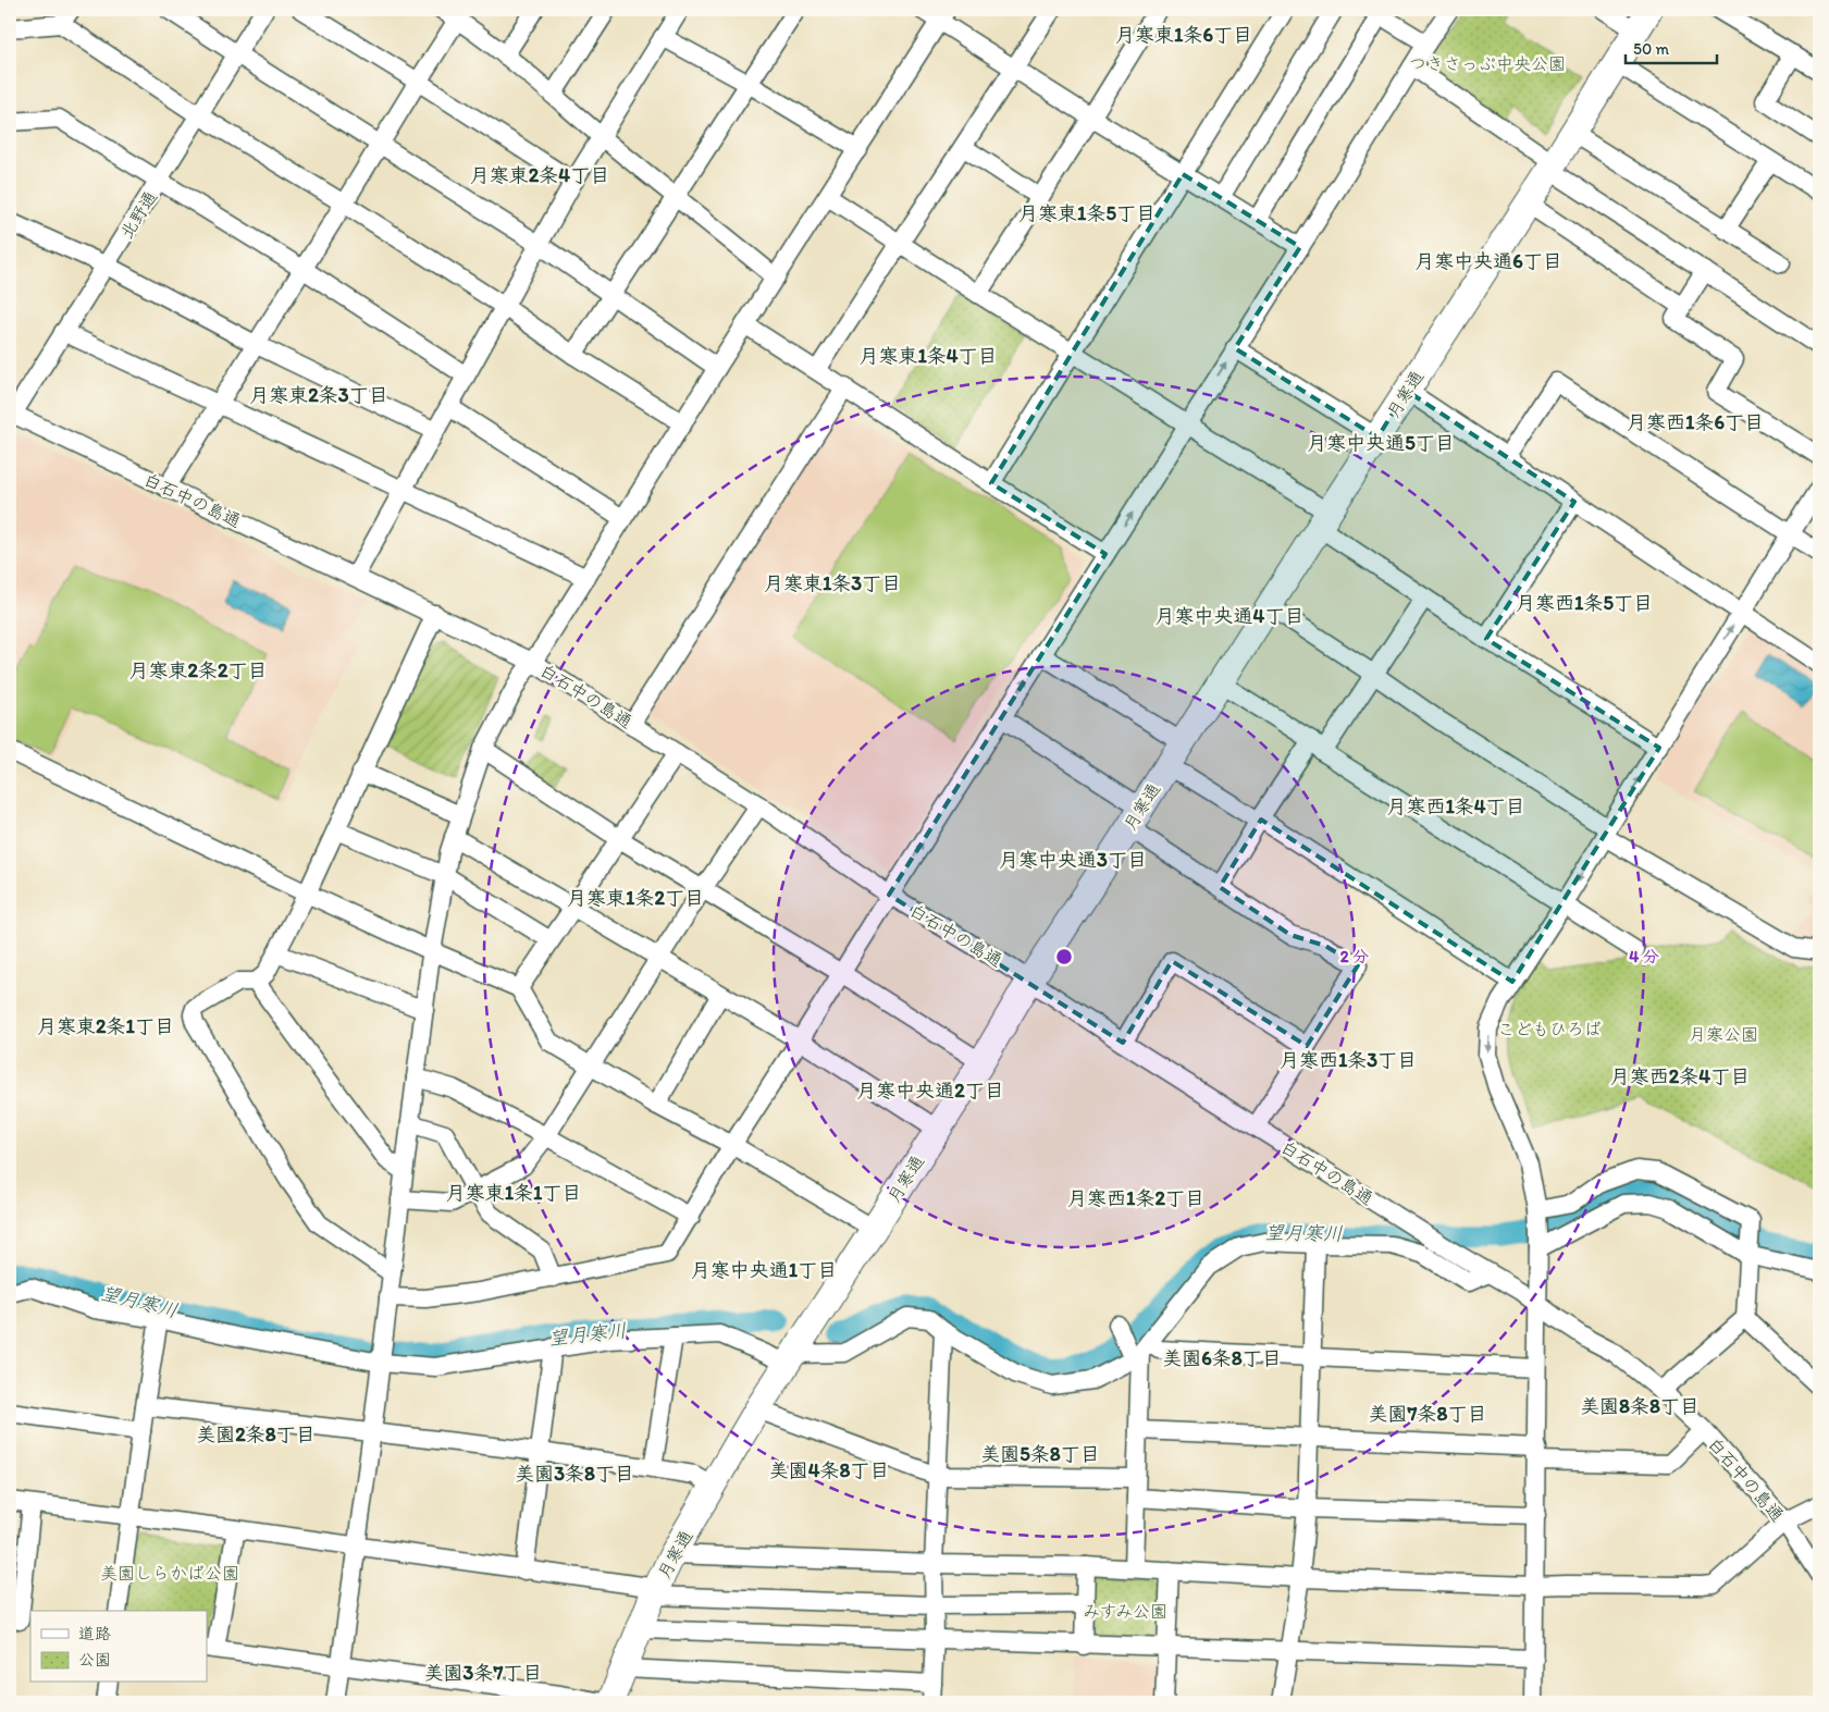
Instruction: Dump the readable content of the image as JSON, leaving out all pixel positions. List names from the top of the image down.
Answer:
{
  "streets": {
    "highway": ["月寒通"],
    "street": ["北野通", "白石中の島通"]
  },
  "crossings": [
    ["北野通", "白石中の島通"],
    ["月寒通", "白石中の島通"]
  ],
  "districts": [
    "月寒東1条6丁目",
    "月寒東2条4丁目",
    "月寒東1条5丁目",
    "月寒中央通6丁目",
    "月寒東1条4丁目",
    "月寒東2条3丁目",
    "月寒西1条6丁目",
    "月寒中央通5丁目",
    "月寒東1条3丁目",
    "月寒西1条5丁目",
    "月寒中央通4丁目",
    "月寒東2条2丁目",
    "月寒西1条4丁目",
    "月寒中央通3丁目",
    "月寒東1条2丁目",
    "月寒東2条1丁目",
    "月寒西1条3丁目",
    "月寒西2条4丁目",
    "月寒中央通2丁目",
    "月寒東1条1丁目",
    "月寒西1条2丁目",
    "月寒中央通1丁目",
    "美園6条8丁目",
    "美園8条8丁目",
    "美園7条8丁目",
    "美園2条8丁目",
    "美園5条8丁目",
    "美園4条8丁目",
    "美園3条8丁目",
    "美園3条7丁目"
  ],
  "water": ["望月寒川"],
  "parks": [
    "つきさっぷ中央公園",
    "こどもひろば",
    "月寒公園",
    "美園しらかば公園",
    "みすみ公園"
  ],
  "legend": ["道路", "公園"],
  "scale_bar": "50 m",
  "rings": ["2 分", "4 分"]
}
